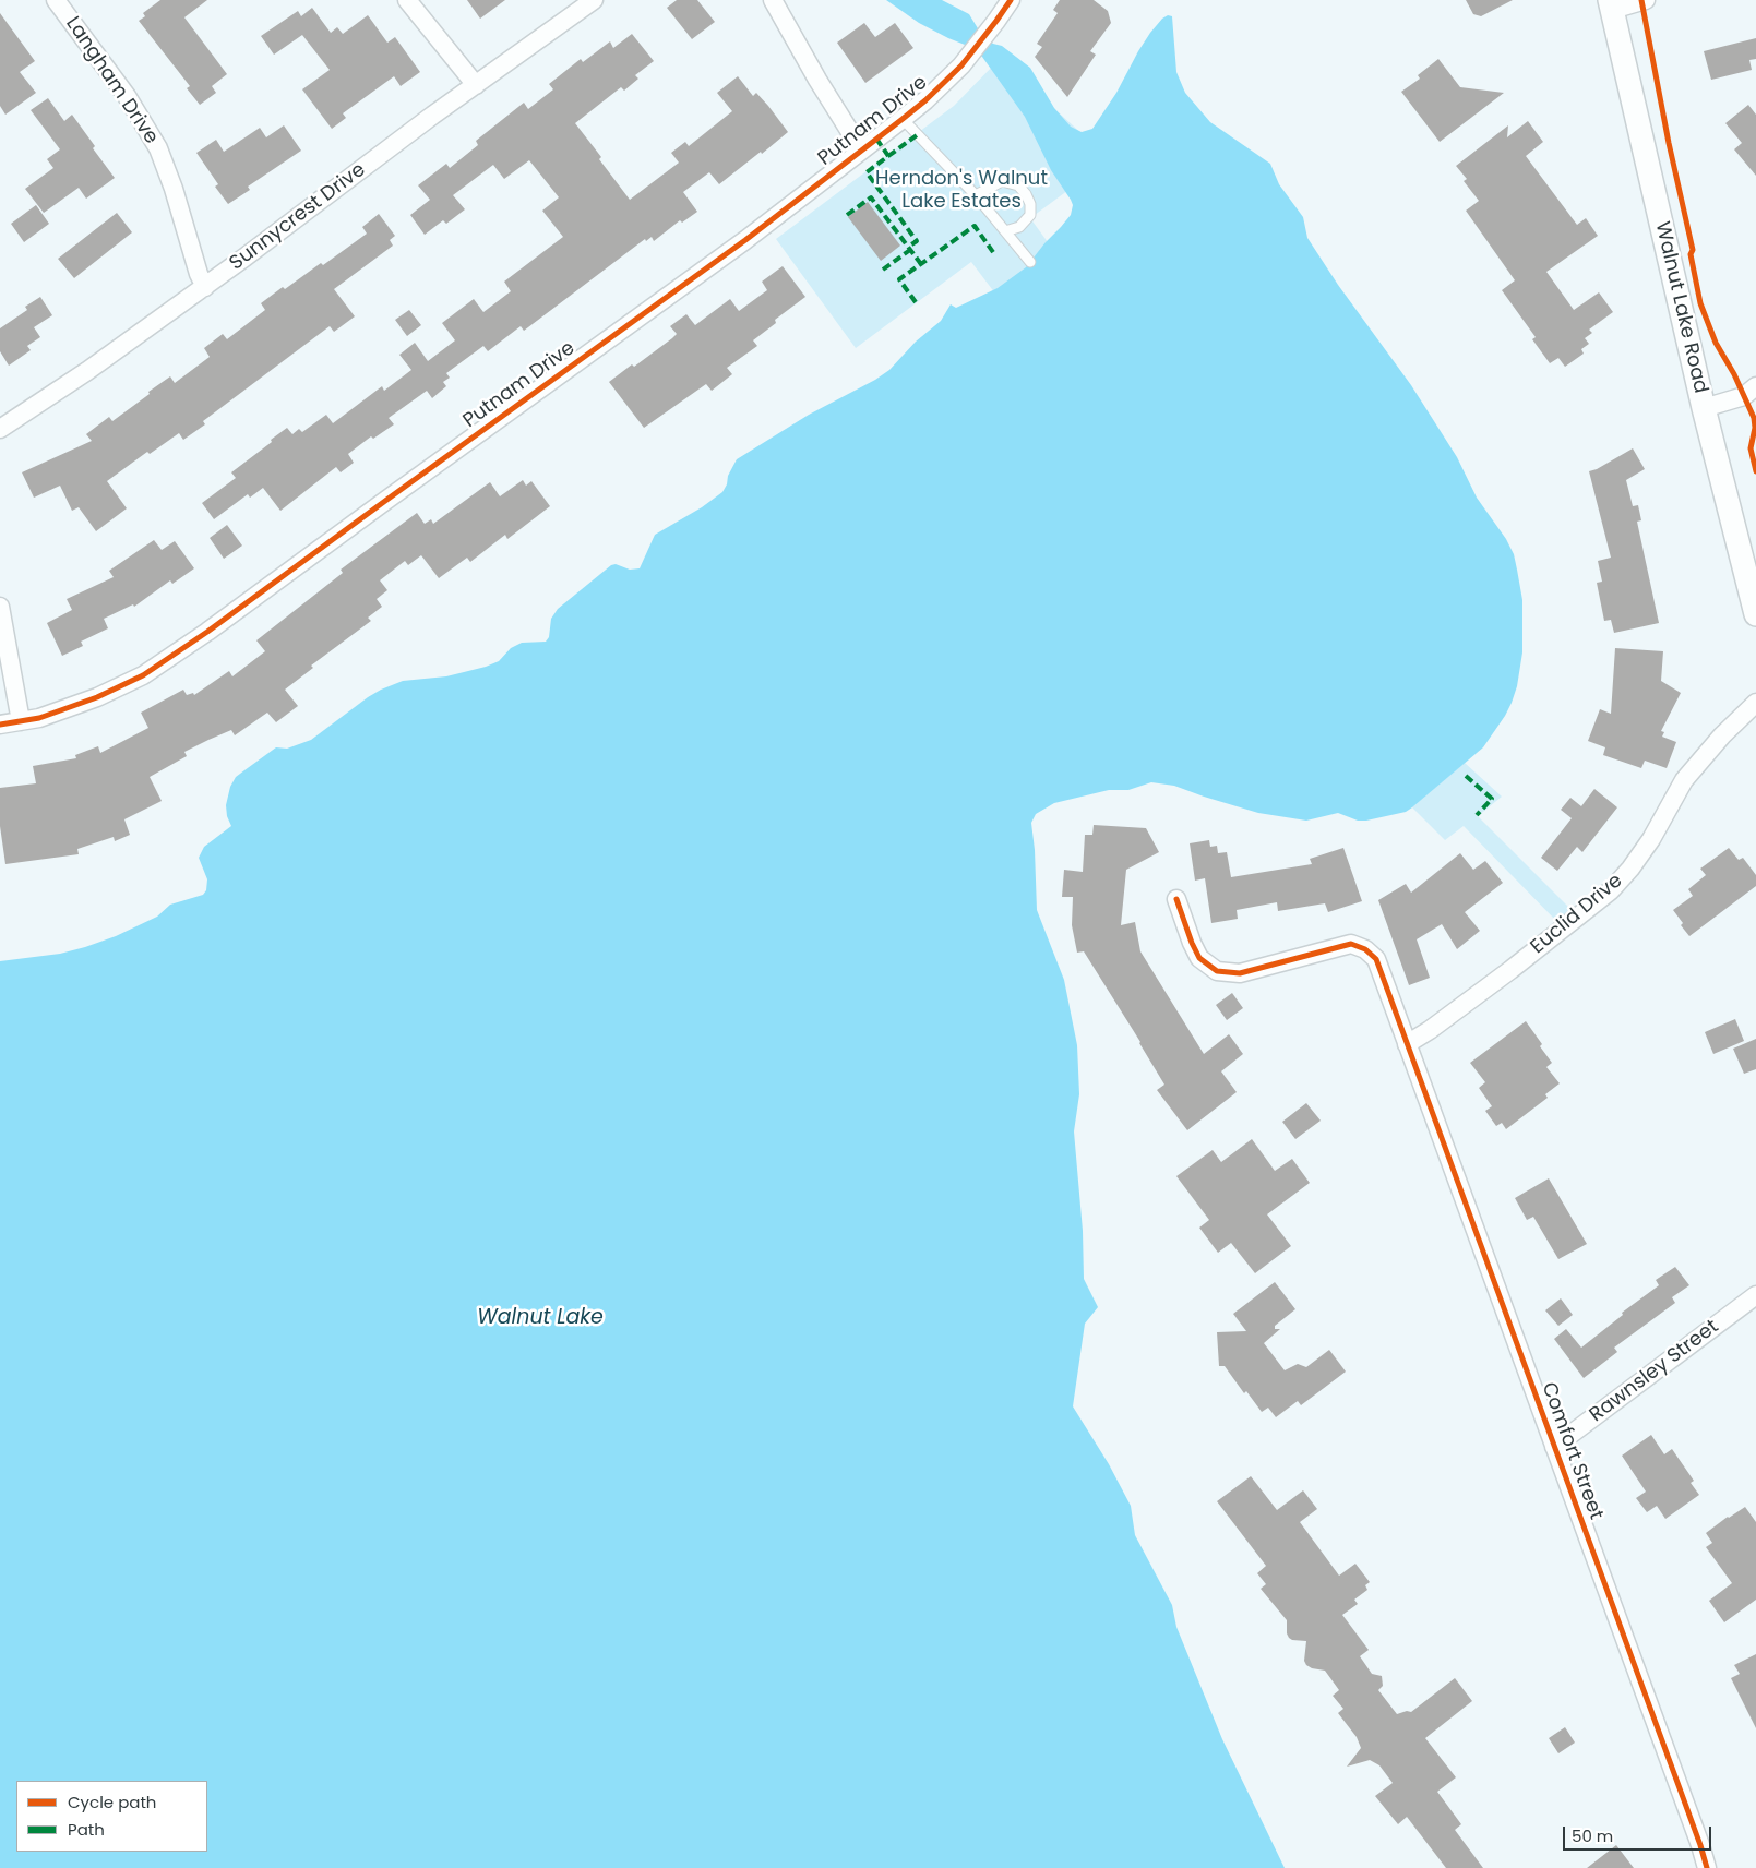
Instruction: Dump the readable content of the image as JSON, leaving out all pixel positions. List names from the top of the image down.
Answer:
{
  "streets": {
    "street": [
      "Langham Drive",
      "Putnam Drive",
      "Sunnycrest Drive",
      "Walnut Lake Road",
      "Euclid Drive",
      "Rawnsley Street",
      "Comfort Street"
    ]
  },
  "crossings": [
    ["Langham Drive", "Sunnycrest Drive"],
    ["Euclid Drive", "Comfort Street"],
    ["Rawnsley Street", "Comfort Street"]
  ],
  "water": ["Walnut Lake"],
  "parks": ["Herndon's Walnut Lake Estates"],
  "legend": ["Cycle path", "Path"],
  "scale_bar": "50 m"
}
